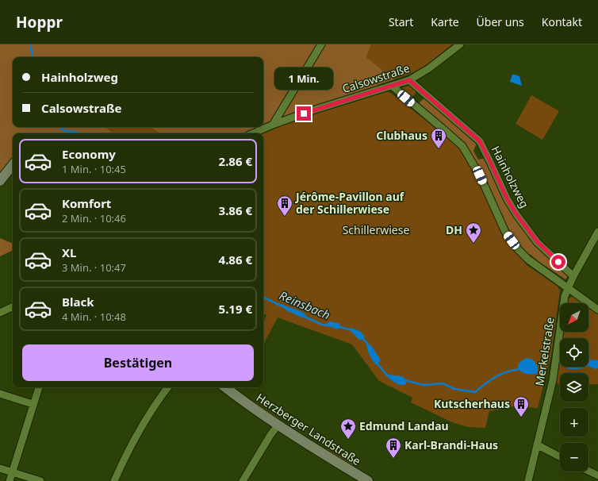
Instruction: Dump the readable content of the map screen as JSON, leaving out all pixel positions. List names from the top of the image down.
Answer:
{
  "streets": {
    "street": [
      "Calsowstraße",
      "Hainholzweg",
      "Merkelstraße",
      "Herzberger Landstraße"
    ]
  },
  "crossings": [
    ["Calsowstraße", "Hainholzweg"],
    ["Hainholzweg", "Merkelstraße"]
  ],
  "water": ["Reinsbach"],
  "parks": ["Schillerwiese"],
  "places": {
    "building": [
      "Clubhaus",
      "Jérôme-Pavillon auf der Schillerwiese",
      "Kutscherhaus",
      "Karl-Brandi-Haus"
    ],
    "place": ["DH", "Edmund Landau"]
  },
  "north": "bottom left",
  "page": {
    "header": "Hoppr",
    "nav": [
      "Start",
      "Karte",
      "Über uns",
      "Kontakt"
    ],
    "banner": ["Hainholzweg", "Calsowstraße"],
    "bubble": "1 Min.",
    "list": [
      {
        "name": "Economy",
        "note": "1 Min. · 10:45",
        "value": "2.86 €"
      },
      {
        "name": "Komfort",
        "note": "2 Min. · 10:46",
        "value": "3.86 €"
      },
      {
        "name": "XL",
        "note": "3 Min. · 10:47",
        "value": "4.86 €"
      },
      {
        "name": "Black",
        "note": "4 Min. · 10:48",
        "value": "5.19 €"
      }
    ],
    "map_buttons": ["+", "−"],
    "buttons": "Bestätigen"
  }
}
